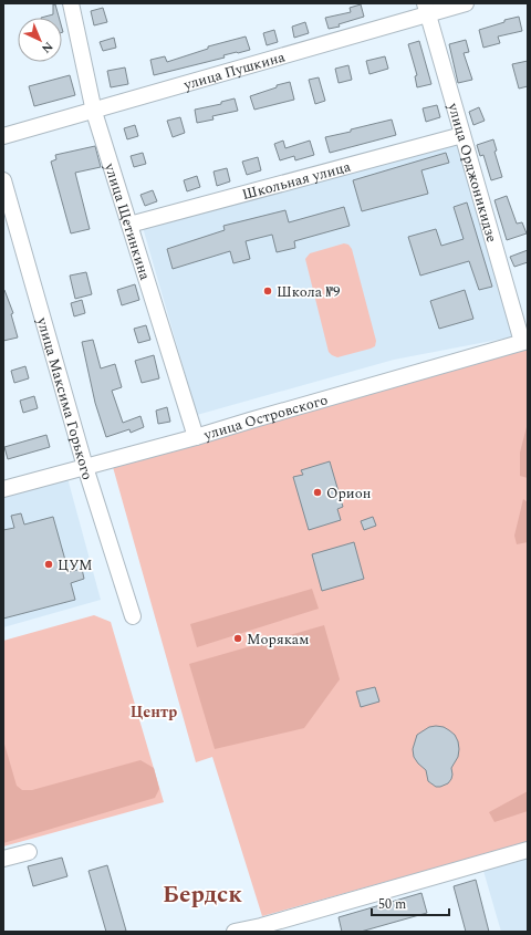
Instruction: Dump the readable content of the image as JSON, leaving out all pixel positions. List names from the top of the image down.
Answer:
{
  "streets": {
    "street": [
      "улица Пушкина",
      "улица Орджоникидзе",
      "Школьная улица",
      "улица Щетинкина",
      "улица Максима Горького",
      "улица Островского"
    ]
  },
  "crossings": [
    ["улица Пушкина", "улица Орджоникидзе"],
    ["улица Пушкина", "улица Щетинкина"],
    ["улица Орджоникидзе", "Школьная улица"],
    ["улица Орджоникидзе", "улица Островского"],
    ["Школьная улица", "улица Щетинкина"],
    ["улица Щетинкина", "улица Островского"],
    ["улица Максима Горького", "улица Островского"]
  ],
  "districts": ["Центр", "Бердск"],
  "places": [
    "Школа №9",
    "Орион",
    "ЦУМ",
    "Морякам"
  ],
  "scale_bar": "50 m",
  "north": "bottom right"
}
